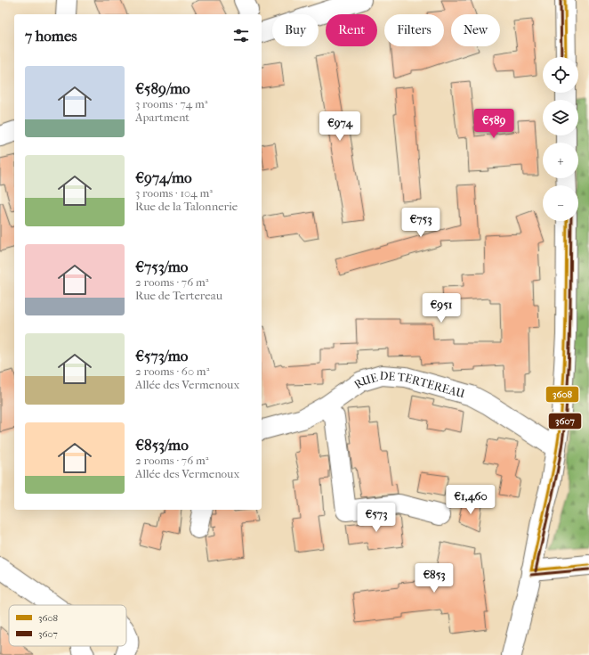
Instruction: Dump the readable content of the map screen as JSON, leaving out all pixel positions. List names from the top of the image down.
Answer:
{
  "streets": {
    "street": ["RUE DE TERTEREAU"]
  },
  "lines": ["transit line 3608", "transit line 3607"],
  "legend": ["3608", "3607"],
  "page": {
    "chip": [
      "Buy",
      "Rent",
      "Filters",
      "New"
    ],
    "heading": "7 homes",
    "map_buttons": ["+", "−"],
    "list": [
      {
        "name": "€589/mo",
        "note": "3 rooms · 74 m² · Apartment"
      },
      {
        "name": "€974/mo",
        "note": "3 rooms · 104 m² · Rue de la Talonnerie"
      },
      {
        "name": "€753/mo",
        "note": "2 rooms · 76 m² · Rue de Tertereau"
      },
      {
        "name": "€573/mo",
        "note": "2 rooms · 60 m² · Allée des Vermenoux"
      },
      {
        "name": "€853/mo",
        "note": "2 rooms · 76 m² · Allée des Vermenoux"
      }
    ],
    "price": [
      "€589",
      "€974",
      "€753",
      "€951",
      "€1,460",
      "€573",
      "€853"
    ]
  }
}
